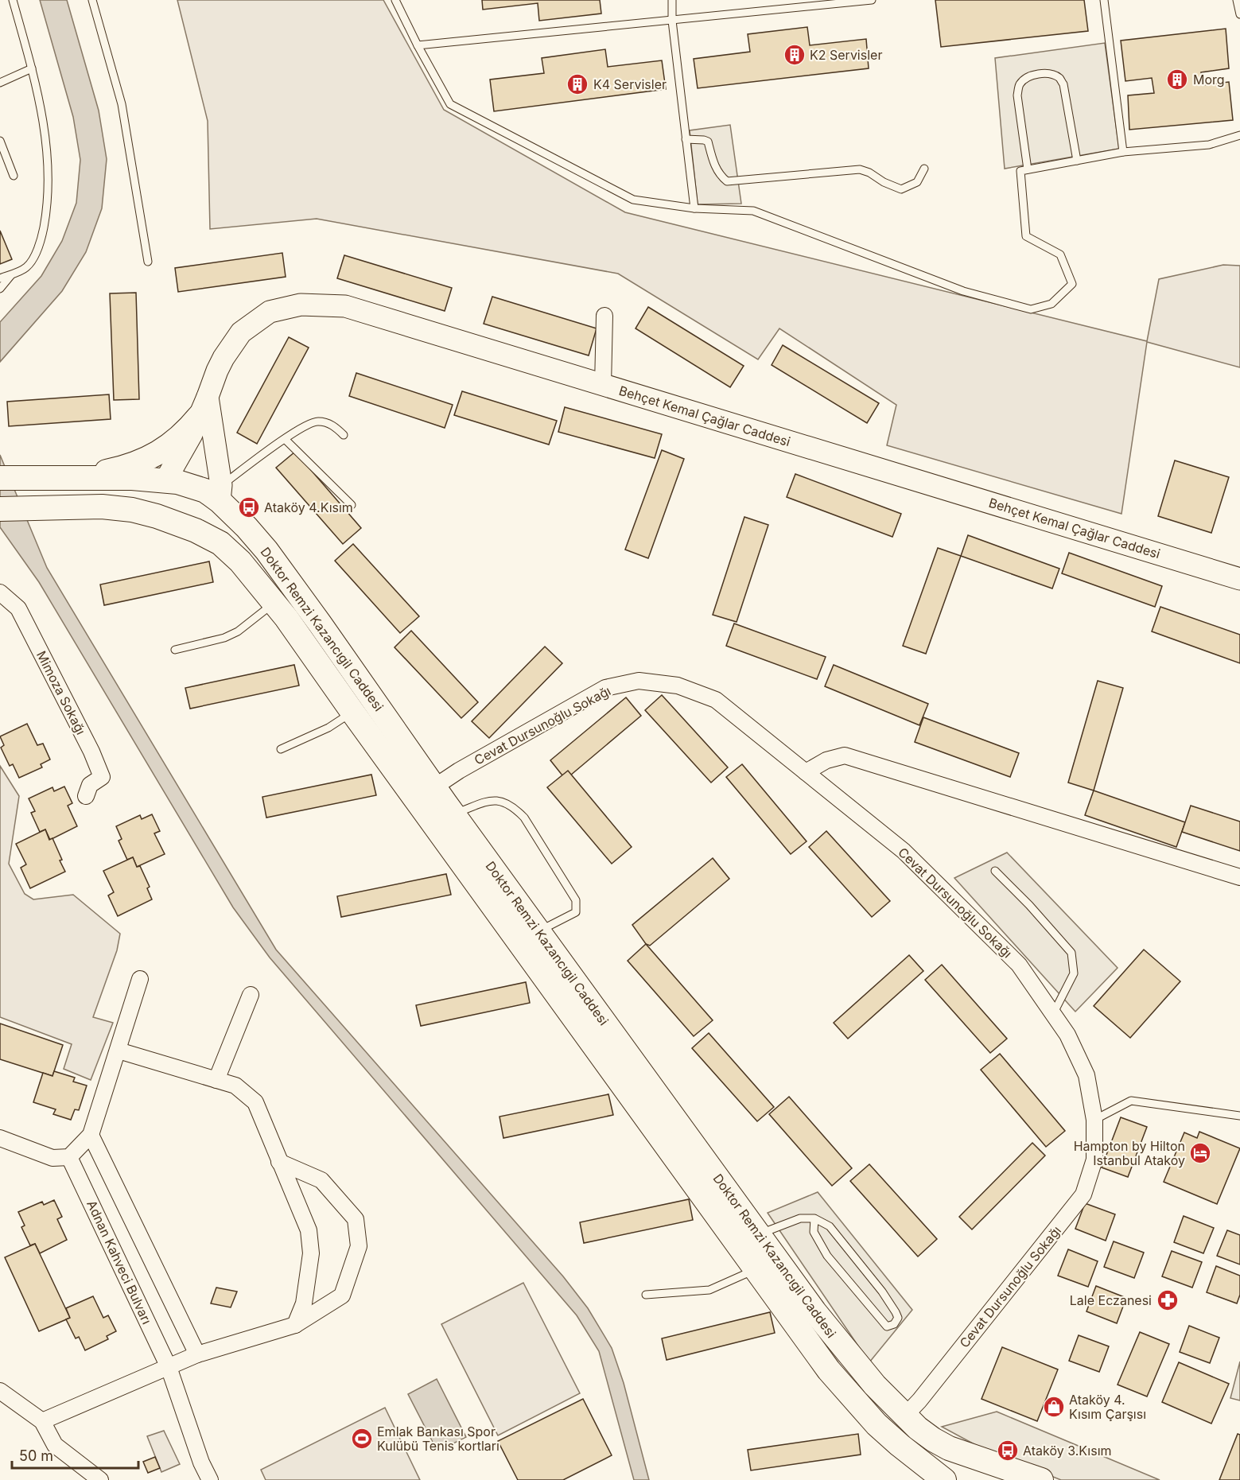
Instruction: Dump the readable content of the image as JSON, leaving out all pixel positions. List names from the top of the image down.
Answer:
{
  "streets": {
    "main road": ["Behçet Kemal Çağlar Caddesi", "Doktor Remzi Kazancıgil Caddesi"],
    "street": ["Mimoza Sokağı", "Cevat Dursunoğlu Sokağı", "Adnan Kahveci Bulvarı"]
  },
  "crossings": [
    ["Behçet Kemal Çağlar Caddesi", "Doktor Remzi Kazancıgil Caddesi"],
    ["Doktor Remzi Kazancıgil Caddesi", "Cevat Dursunoğlu Sokağı"]
  ],
  "places": {
    "building": ["K2 Servisler", "Morg", "K4 Servisler"],
    "bus stop": ["Ataköy 4.Kısım", "Ataköy 3.Kısım"],
    "hotel": ["Hampton by Hilton Istanbul Atakoy"],
    "pharmacy": ["Lale Eczanesi"],
    "shop": ["Ataköy 4. Kısım Çarşısı"],
    "sports": ["Emlak Bankası Spor Kulübü Tenis kortları"]
  },
  "scale_bar": "50 m"
}
